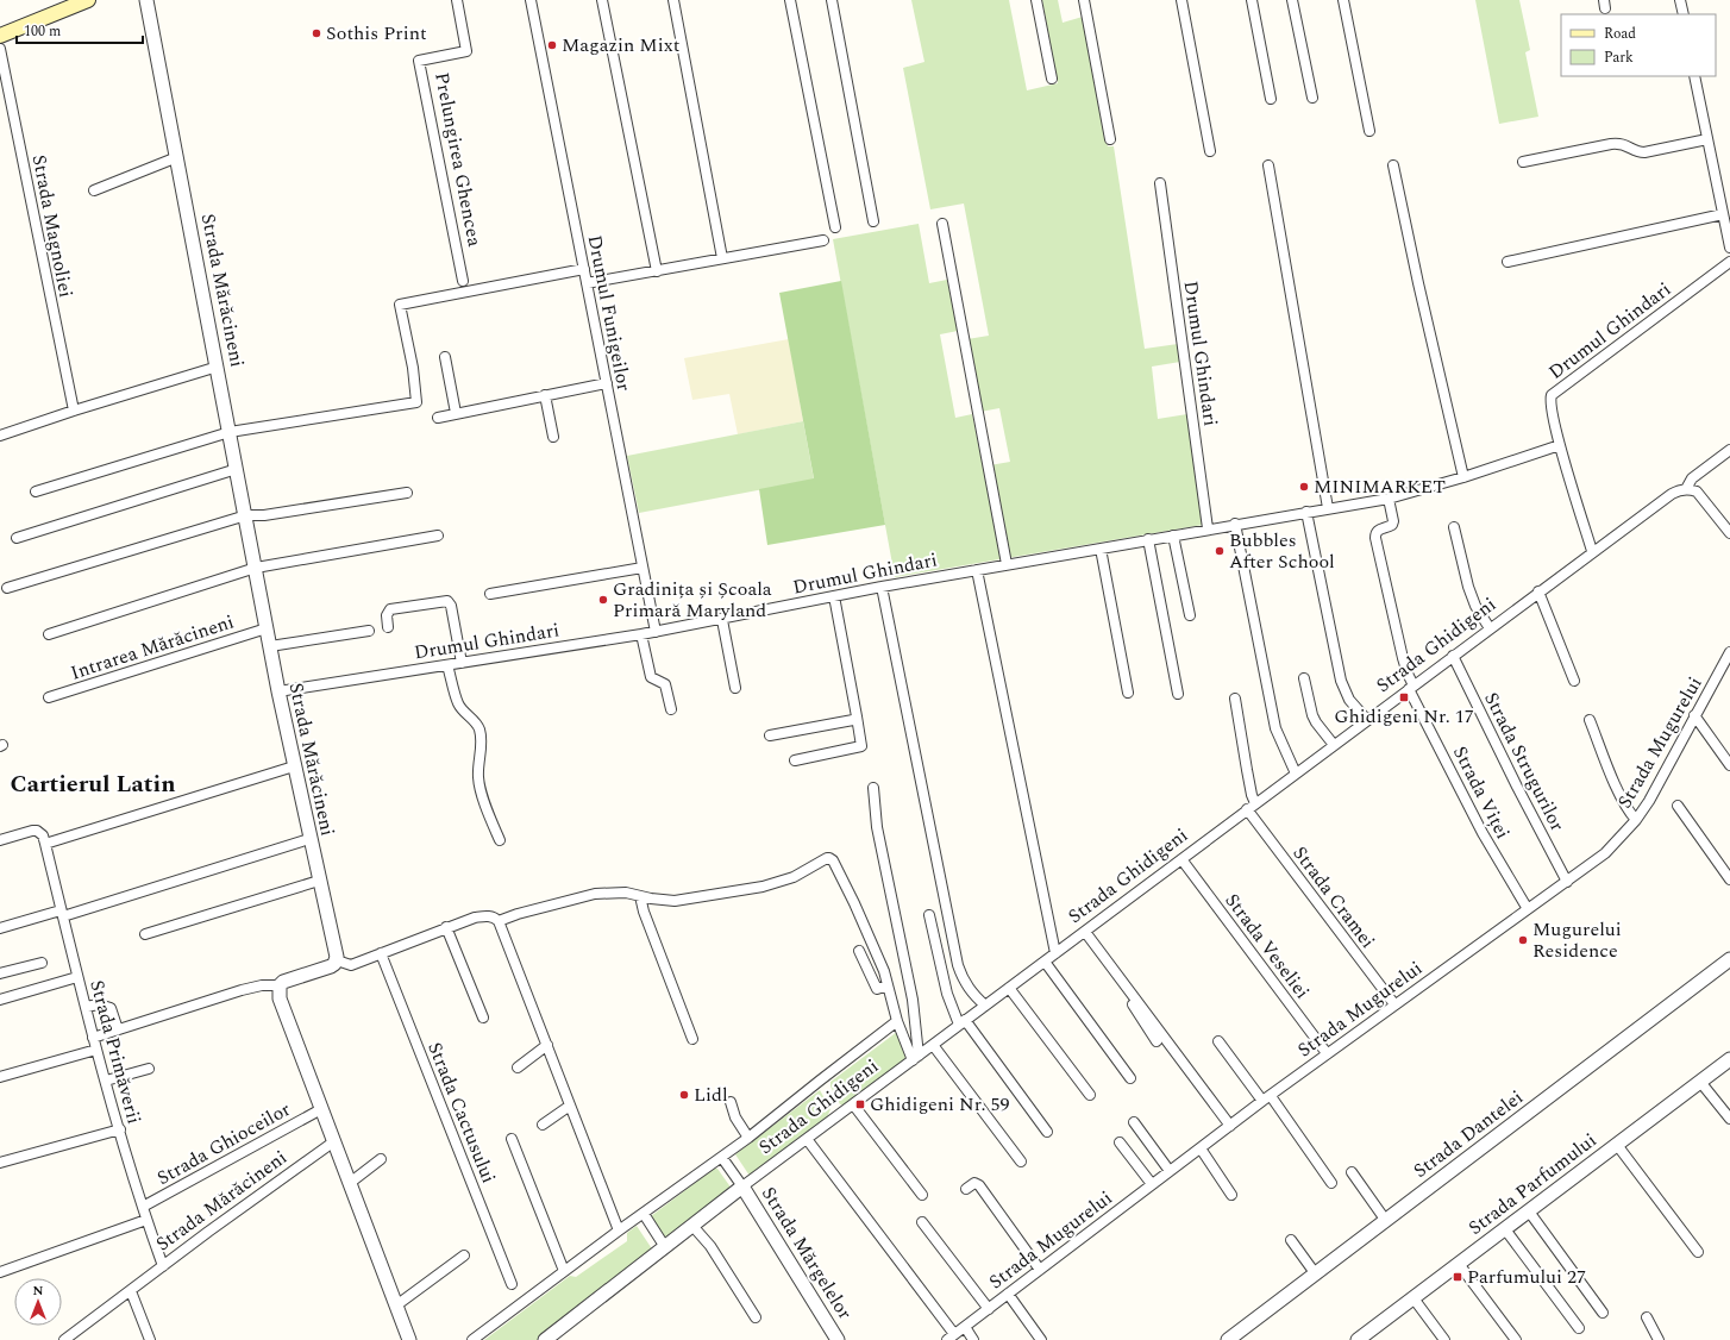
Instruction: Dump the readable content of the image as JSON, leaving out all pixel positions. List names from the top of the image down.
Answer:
{
  "streets": {
    "street": [
      "Prelungirea Ghencea",
      "Strada Magnoliei",
      "Strada Mărăcineni",
      "Drumul Funigeilor",
      "Drumul Ghindari",
      "Strada Ghidigeni",
      "Intrarea Mărăcineni",
      "Strada Mugurelui",
      "Strada Strugurilor",
      "Strada Viței",
      "Strada Cramei",
      "Strada Veseliei",
      "Strada Primăverii",
      "Strada Cactusului",
      "Strada Dantelei",
      "Strada Ghioceilor",
      "Strada Parfumului",
      "Strada Mărgelelor"
    ]
  },
  "crossings": [
    ["Strada Mărăcineni", "Drumul Ghindari"],
    ["Strada Mărăcineni", "Intrarea Mărăcineni"],
    ["Strada Mărăcineni", "Strada Primăverii"],
    ["Drumul Funigeilor", "Drumul Ghindari"],
    ["Drumul Ghindari", "Strada Ghidigeni"],
    ["Strada Ghidigeni", "Strada Strugurilor"],
    ["Strada Ghidigeni", "Strada Viței"],
    ["Strada Ghidigeni", "Strada Cramei"],
    ["Strada Ghidigeni", "Strada Veseliei"],
    ["Strada Ghidigeni", "Strada Mărgelelor"],
    ["Strada Mugurelui", "Strada Strugurilor"],
    ["Strada Mugurelui", "Strada Viței"],
    ["Strada Mugurelui", "Strada Cramei"],
    ["Strada Mugurelui", "Strada Veseliei"],
    ["Strada Primăverii", "Strada Ghioceilor"]
  ],
  "districts": ["Cartierul Latin"],
  "places": {
    "other": [
      "Sothis Print",
      "Magazin Mixt",
      "MINIMARKET",
      "Bubbles After School",
      "Gradinița și Școala Primară Maryland",
      "Mugurelui Residence",
      "Lidl"
    ],
    "transit": ["Ghidigeni Nr. 17", "Ghidigeni Nr. 59", "Parfumului 27"]
  },
  "legend": ["Road", "Park"],
  "scale_bar": "100 m",
  "north": "top"
}
